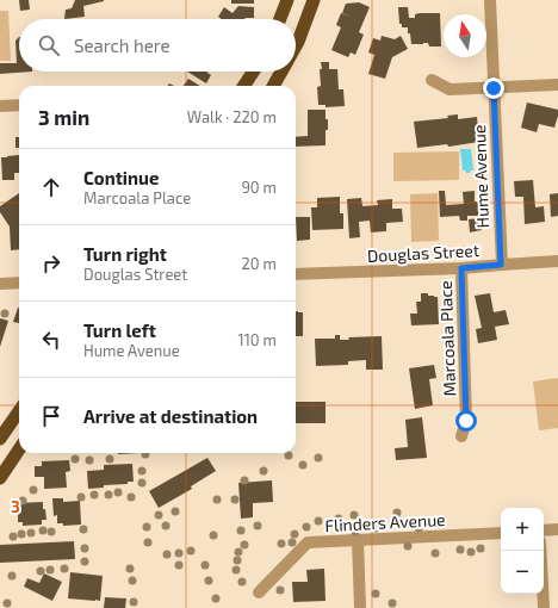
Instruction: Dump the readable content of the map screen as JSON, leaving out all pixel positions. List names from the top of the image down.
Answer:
{
  "streets": {
    "street": [
      "Hume Avenue",
      "Douglas Street",
      "Marcoala Place",
      "Flinders Avenue"
    ]
  },
  "crossings": [
    ["Hume Avenue", "Douglas Street"],
    ["Douglas Street", "Marcoala Place"]
  ],
  "north": "top",
  "page": {
    "search": "Search here",
    "heading": ["3 min", "Walk · 220 m"],
    "list": [
      ["Continue", "Marcoala Place", "90 m"],
      ["Turn right", "Douglas Street", "20 m"],
      ["Turn left", "Hume Avenue", "110 m"],
      "Arrive at destination"
    ],
    "map_buttons": ["+", "−"]
  },
  "grid": {
    "rows": ["3"]
  }
}
